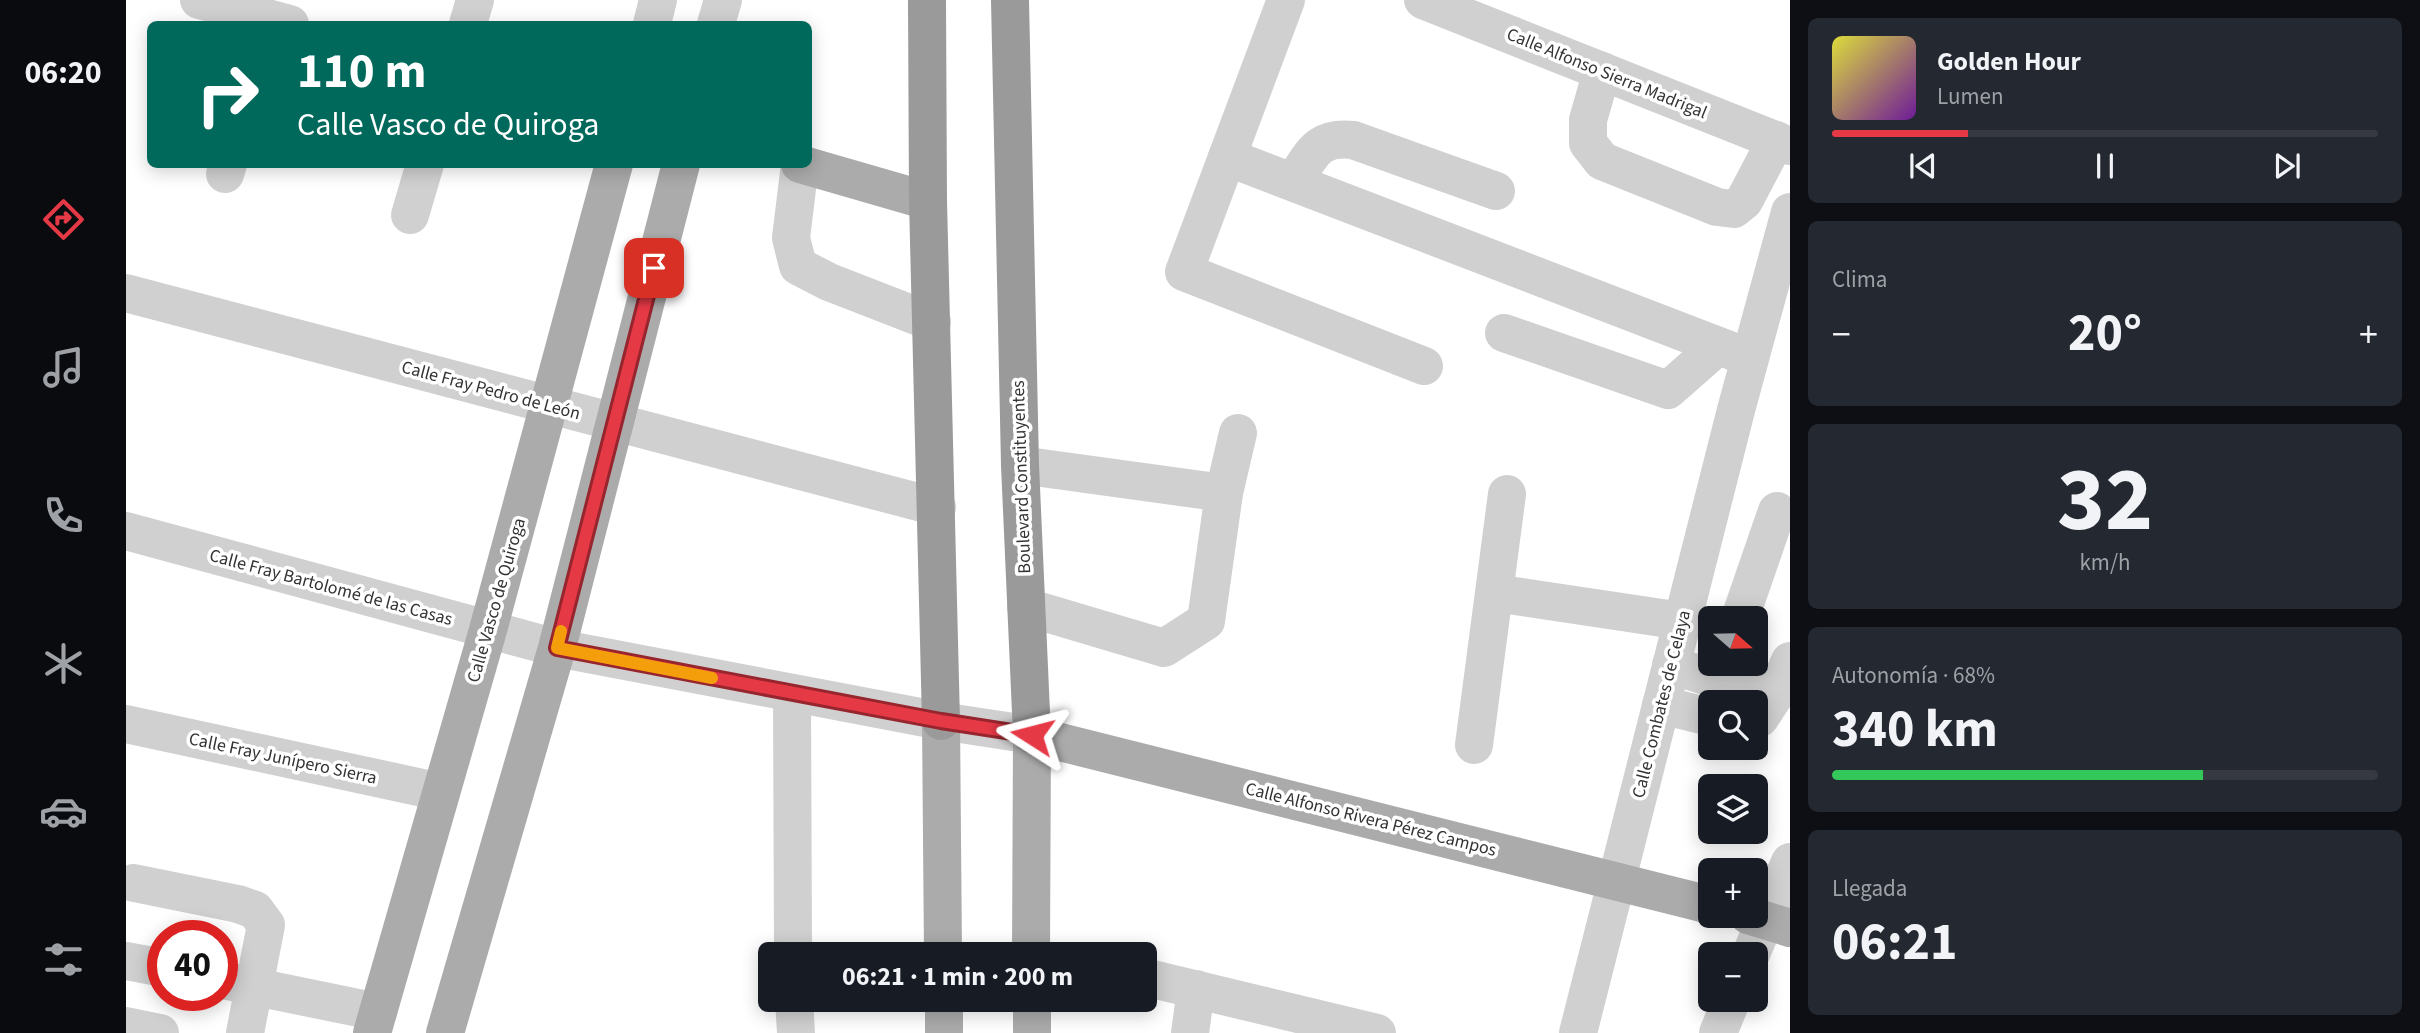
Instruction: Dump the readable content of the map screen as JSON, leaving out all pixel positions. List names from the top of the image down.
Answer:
{
  "streets": {
    "highway": ["Boulevard Constituyentes"],
    "main road": ["Calle Vasco de Quiroga", "Calle Alfonso Rivera Pérez Campos"],
    "street": [
      "Calle Alfonso Sierra Madrigal",
      "Calle Fray Pedro de León",
      "Calle Fray Bartolomé de las Casas",
      "Calle Combates de Celaya",
      "Calle Fray Junípero Sierra"
    ]
  },
  "crossings": [
    ["Calle Fray Pedro de León", "Calle Vasco de Quiroga"],
    ["Boulevard Constituyentes", "Calle Fray Bartolomé de las Casas"],
    ["Boulevard Constituyentes", "Calle Alfonso Rivera Pérez Campos"],
    ["Calle Fray Bartolomé de las Casas", "Calle Vasco de Quiroga"],
    ["Calle Fray Bartolomé de las Casas", "Calle Alfonso Rivera Pérez Campos"],
    ["Calle Vasco de Quiroga", "Calle Fray Junípero Sierra"],
    ["Calle Combates de Celaya", "Calle Alfonso Rivera Pérez Campos"]
  ],
  "north": "right",
  "page": {
    "tabs": "06:20",
    "turn": ["110 m", "Calle Vasco de Quiroga"],
    "song": ["Golden Hour", "Lumen"],
    "tile": [
      "Clima",
      ["32", "km/h"],
      ["Autonomía · 68%", "340 km"],
      ["Llegada", "06:21"]
    ],
    "heat": ["−", "20°", "+"],
    "map_buttons": ["+", "−"],
    "limit": "40",
    "trip": "06:21 · 1 min · 200 m"
  }
}
